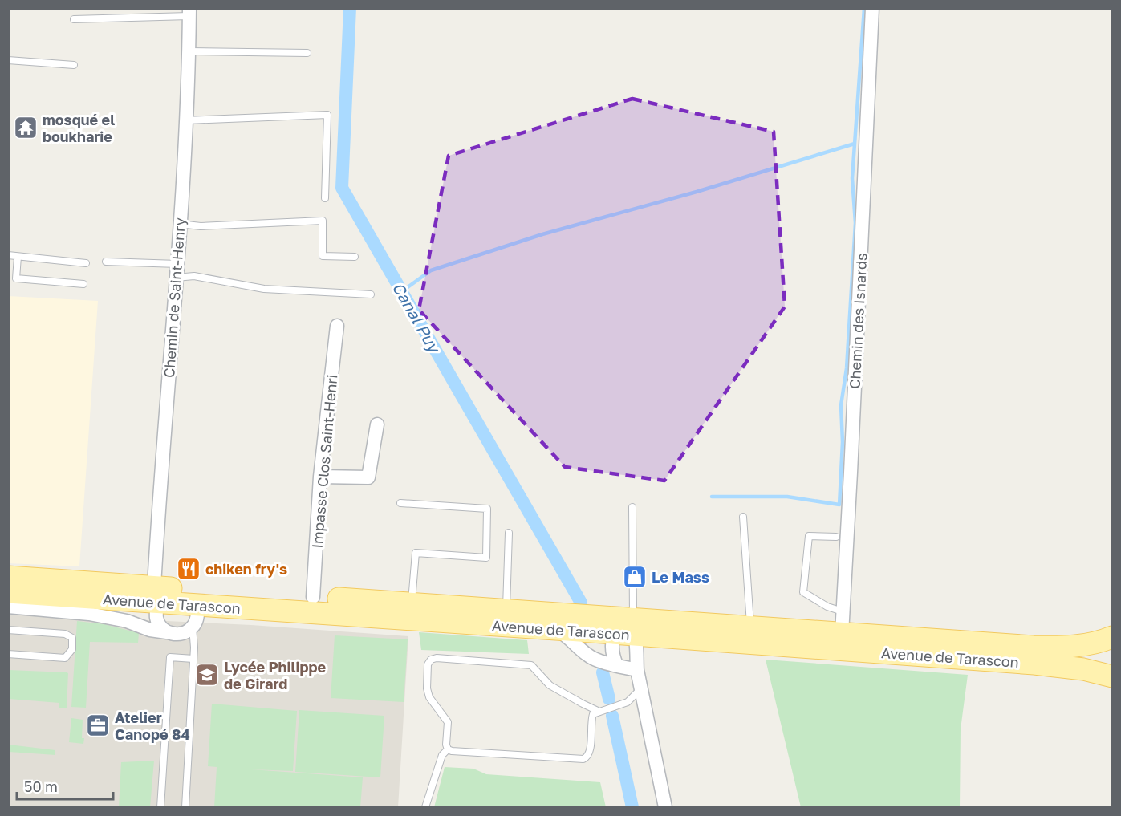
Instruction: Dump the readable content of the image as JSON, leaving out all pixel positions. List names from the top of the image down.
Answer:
{
  "streets": {
    "main road": ["Avenue de Tarascon"],
    "street": ["Chemin de Saint-Henry", "Chemin des Isnards", "Impasse Clos Saint-Henri"]
  },
  "crossings": [
    ["Chemin de Saint-Henry", "Avenue de Tarascon"],
    ["Chemin des Isnards", "Avenue de Tarascon"],
    ["Impasse Clos Saint-Henri", "Avenue de Tarascon"]
  ],
  "water": ["Canal Puy"],
  "places": {
    "temple": ["mosqué el boukharie"],
    "restaurant": ["chiken fry's"],
    "shop": ["Le Mass"],
    "school or university": ["Lycée Philippe de Girard"],
    "office": ["Atelier Canopé 84"]
  },
  "scale_bar": "50 m"
}
